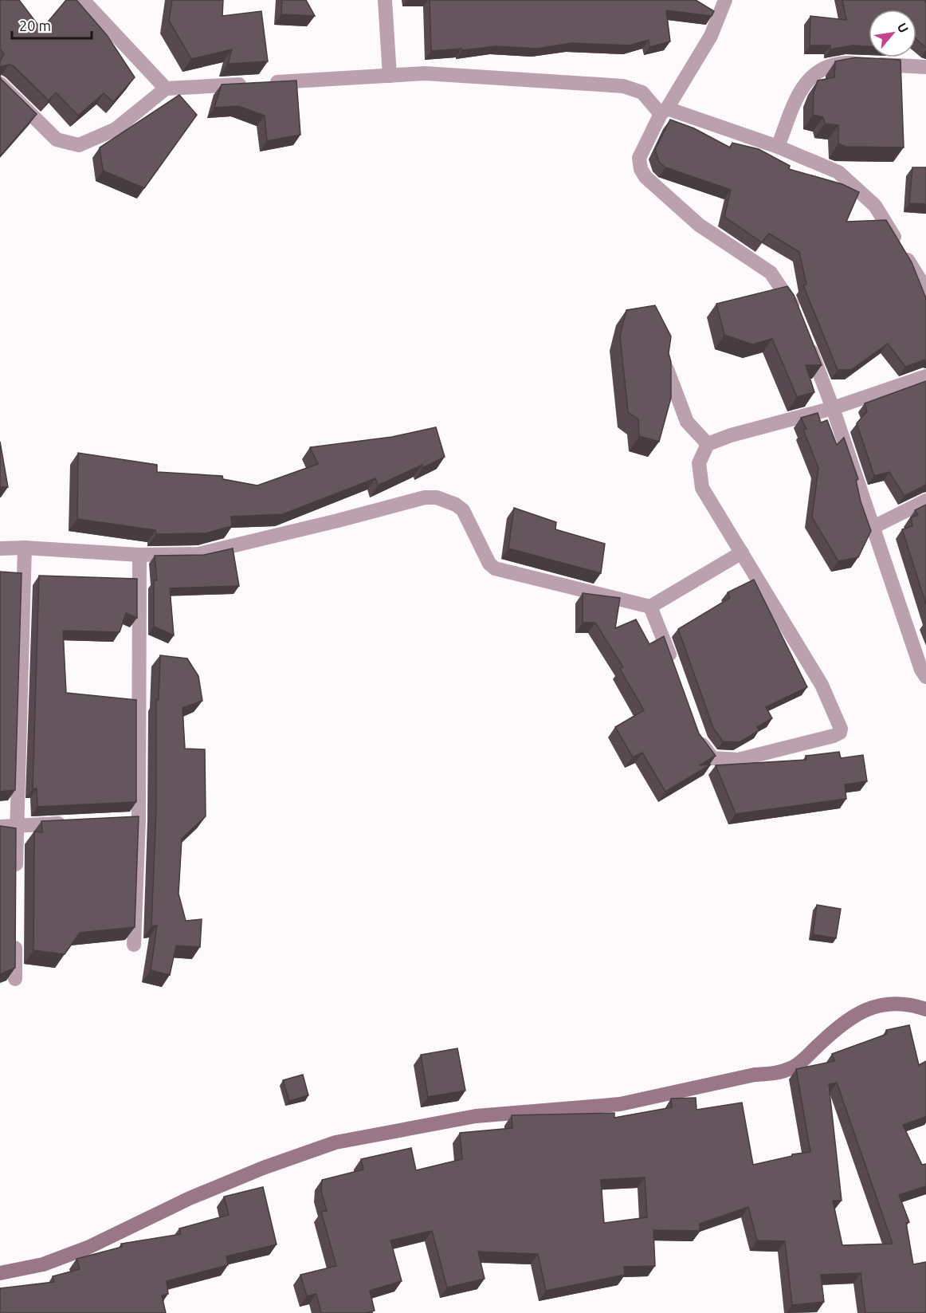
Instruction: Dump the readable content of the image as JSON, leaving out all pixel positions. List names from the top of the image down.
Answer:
{
  "scale_bar": "20 m",
  "north": "top right"
}
